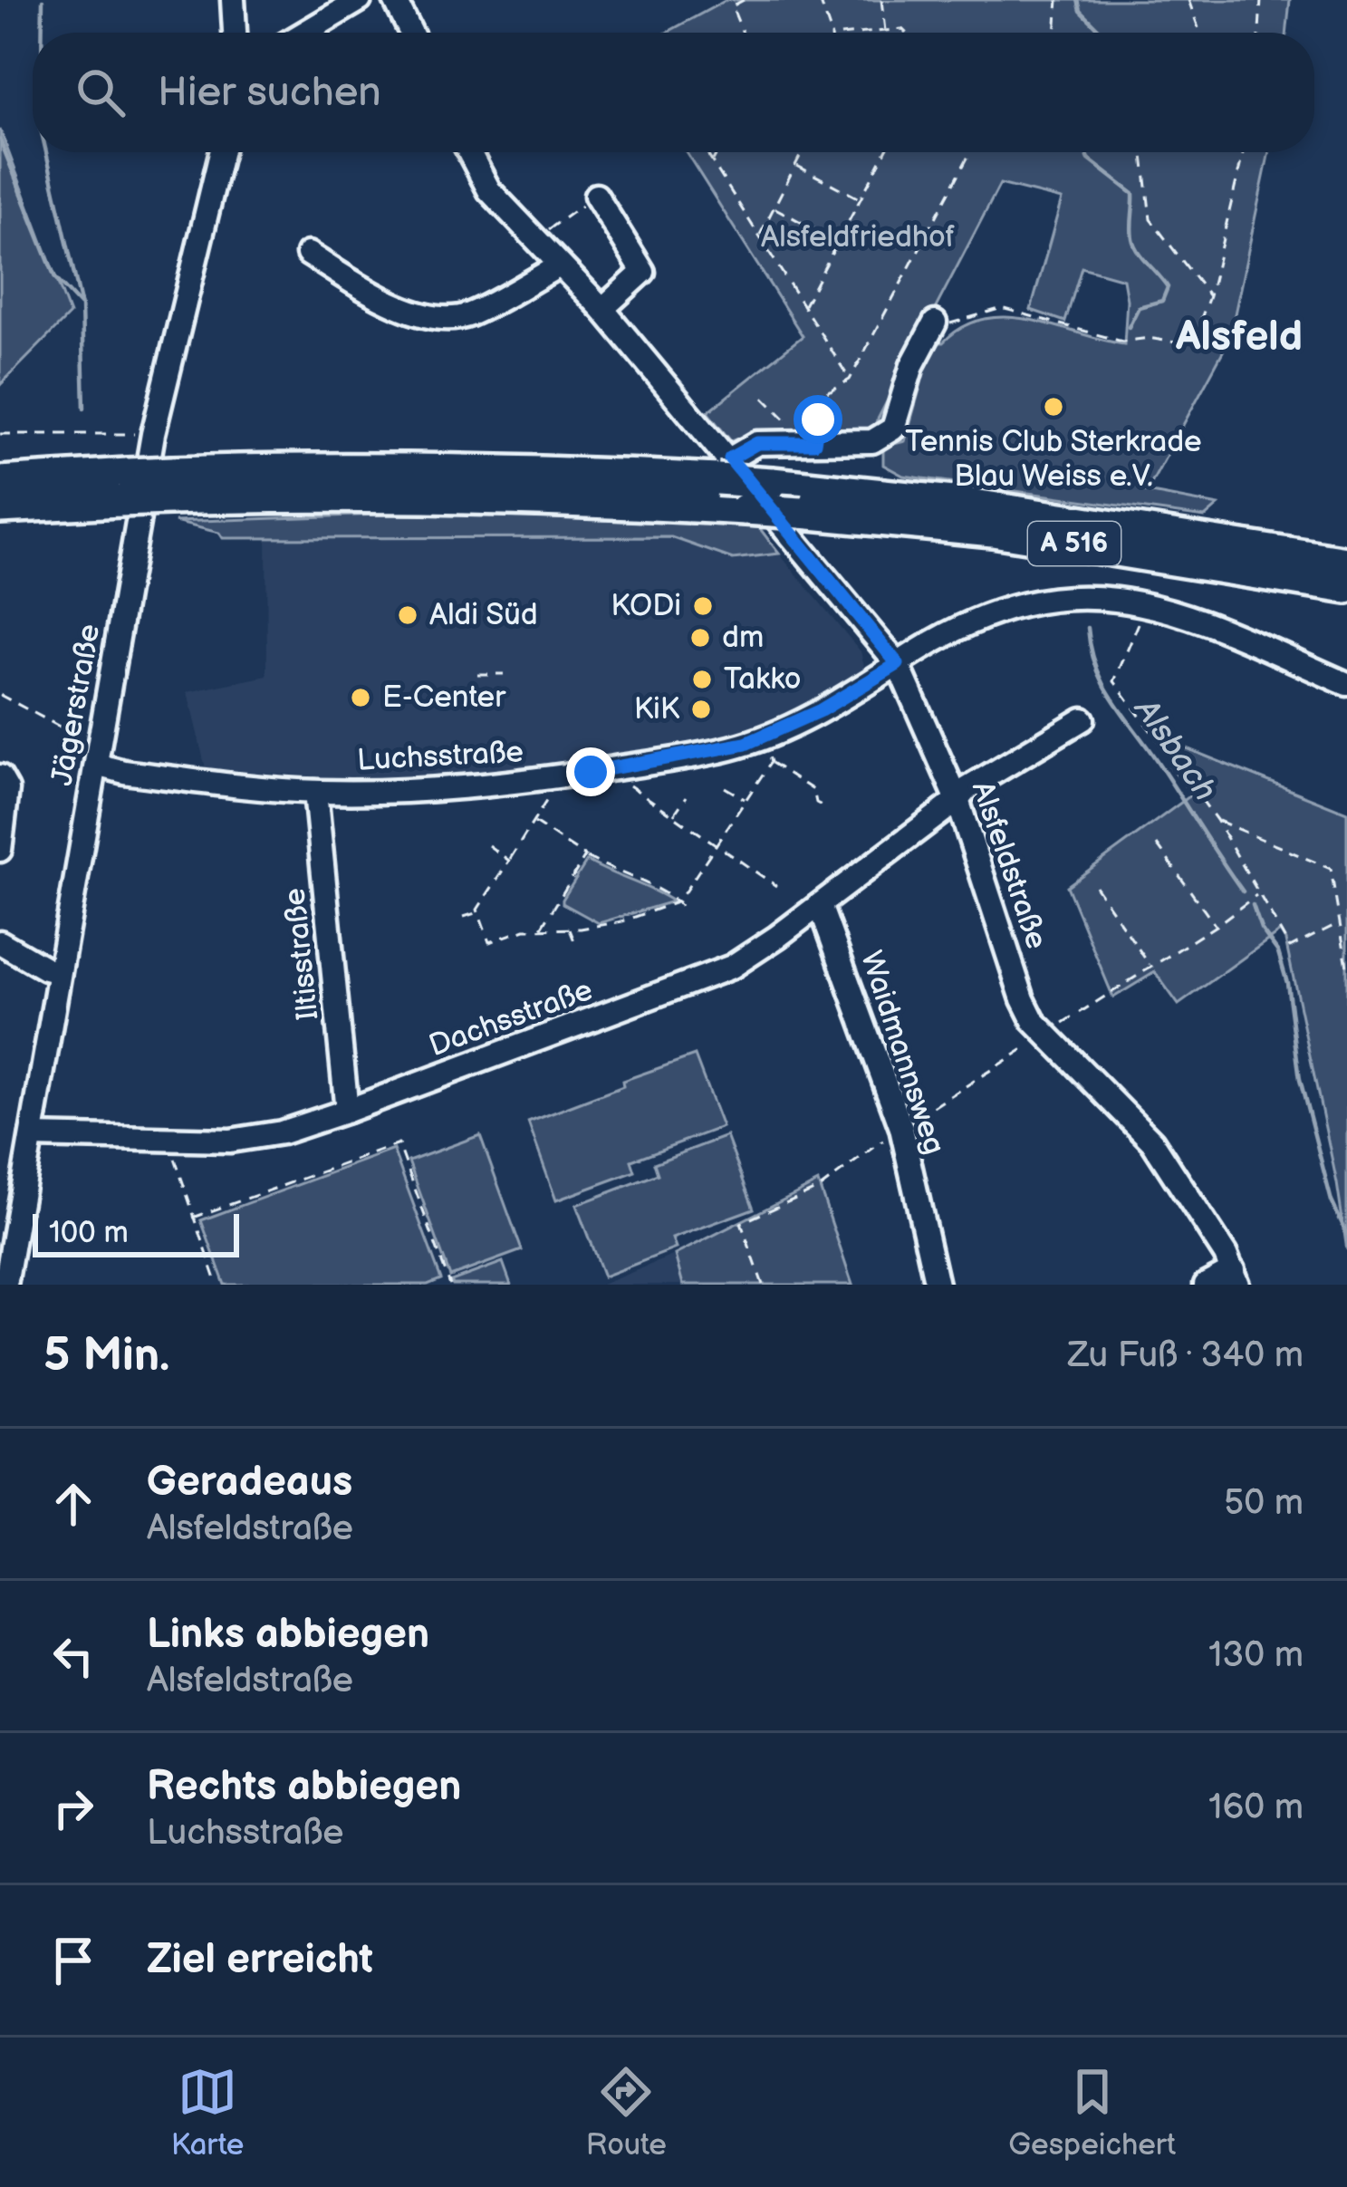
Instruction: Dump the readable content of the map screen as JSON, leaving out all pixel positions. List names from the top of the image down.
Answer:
{
  "streets": {
    "highway": ["A 516"],
    "street": [
      "Jägerstraße",
      "Luchsstraße",
      "Alsfeldstraße",
      "Iltisstraße",
      "Dachsstraße",
      "Waidmannsweg"
    ]
  },
  "crossings": [
    ["A 516", "Alsfeldstraße"],
    ["Jägerstraße", "Luchsstraße"],
    ["Jägerstraße", "Dachsstraße"],
    ["Luchsstraße", "Alsfeldstraße"],
    ["Luchsstraße", "Iltisstraße"],
    ["Alsfeldstraße", "Dachsstraße"],
    ["Iltisstraße", "Dachsstraße"],
    ["Dachsstraße", "Waidmannsweg"]
  ],
  "districts": ["Alsfeld"],
  "water": ["Alsbach"],
  "parks": ["Alsfeldfriedhof"],
  "places": [
    "Tennis Club Sterkrade Blau Weiss e.V.",
    "KODi",
    "Aldi Süd",
    "dm",
    "Takko",
    "E-Center",
    "KiK"
  ],
  "scale_bar": "100 m",
  "page": {
    "search": "Hier suchen",
    "scale": "100 m",
    "heading": ["5 Min.", "Zu Fuß · 340 m"],
    "list": [
      ["Geradeaus", "Alsfeldstraße", "50 m"],
      ["Links abbiegen", "Alsfeldstraße", "130 m"],
      ["Rechts abbiegen", "Luchsstraße", "160 m"],
      "Ziel erreicht"
    ],
    "nav": ["Karte", "Route", "Gespeichert"]
  }
}
